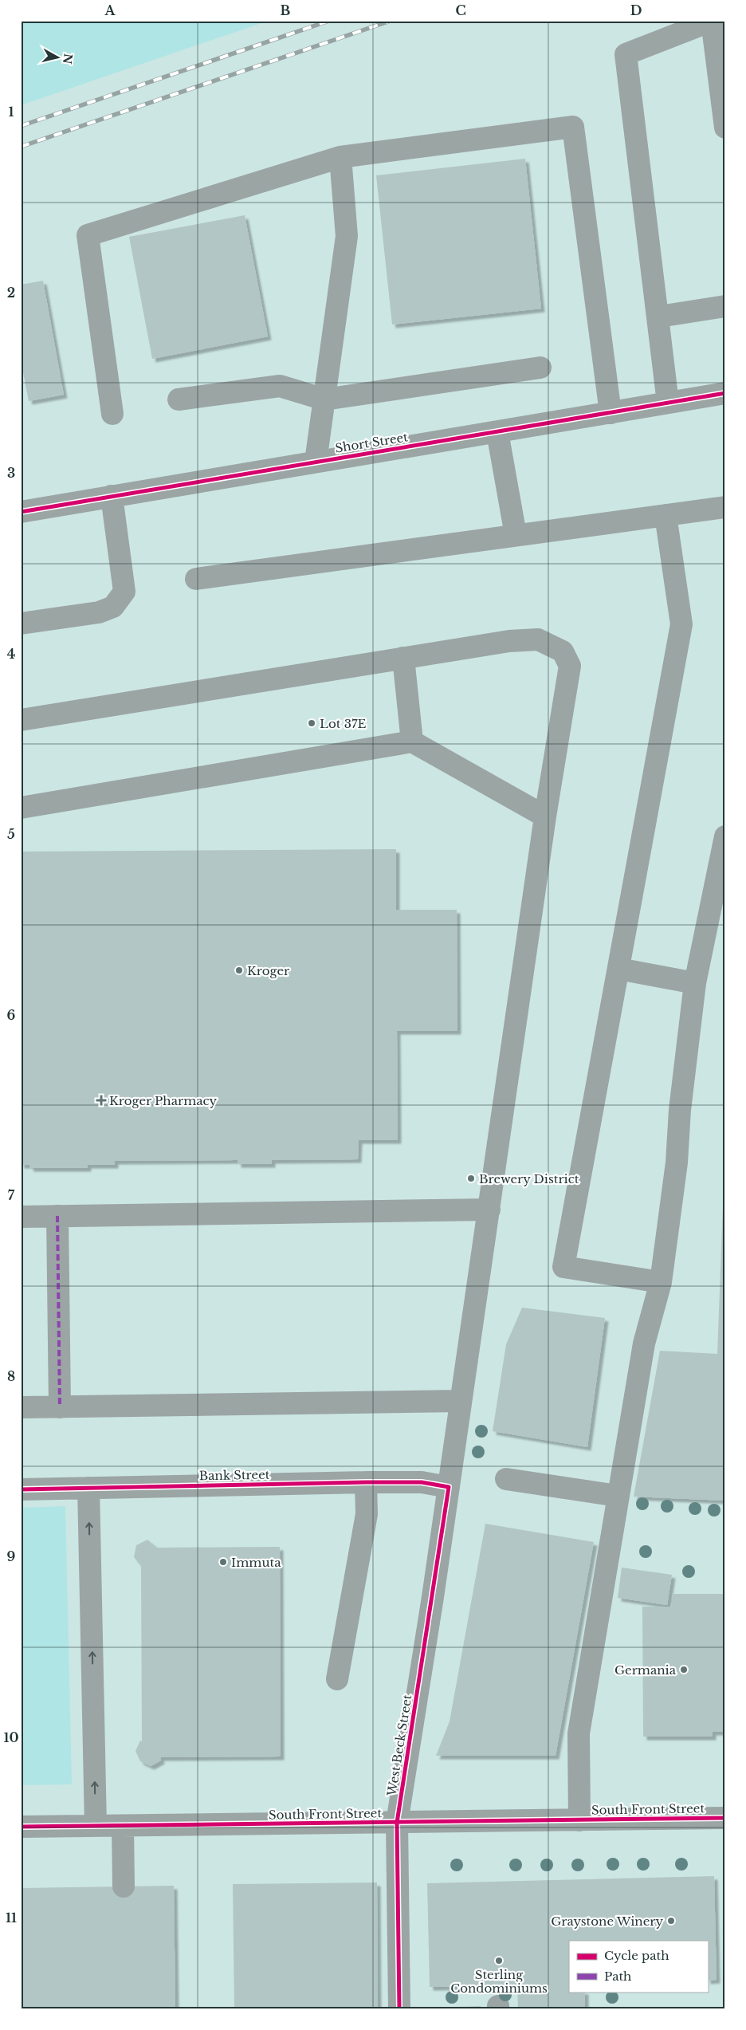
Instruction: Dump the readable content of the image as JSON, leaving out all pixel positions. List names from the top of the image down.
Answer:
{
  "streets": {
    "street": [
      "Short Street",
      "Bank Street",
      "West Beck Street",
      "South Front Street"
    ]
  },
  "crossings": [
    ["Bank Street", "West Beck Street"],
    ["West Beck Street", "South Front Street"]
  ],
  "places": {
    "other": [
      "Lot 37E",
      "Kroger",
      "Brewery District",
      "Immuta",
      "Germania",
      "Graystone Winery",
      "Sterling Condominiums"
    ],
    "health": ["Kroger Pharmacy"]
  },
  "legend": ["Cycle path", "Path"],
  "north": "right",
  "grid": {
    "columns": [
      "A",
      "B",
      "C",
      "D"
    ],
    "rows": [
      "1",
      "2",
      "3",
      "4",
      "5",
      "6",
      "7",
      "8",
      "9",
      "10",
      "11"
    ]
  }
}
